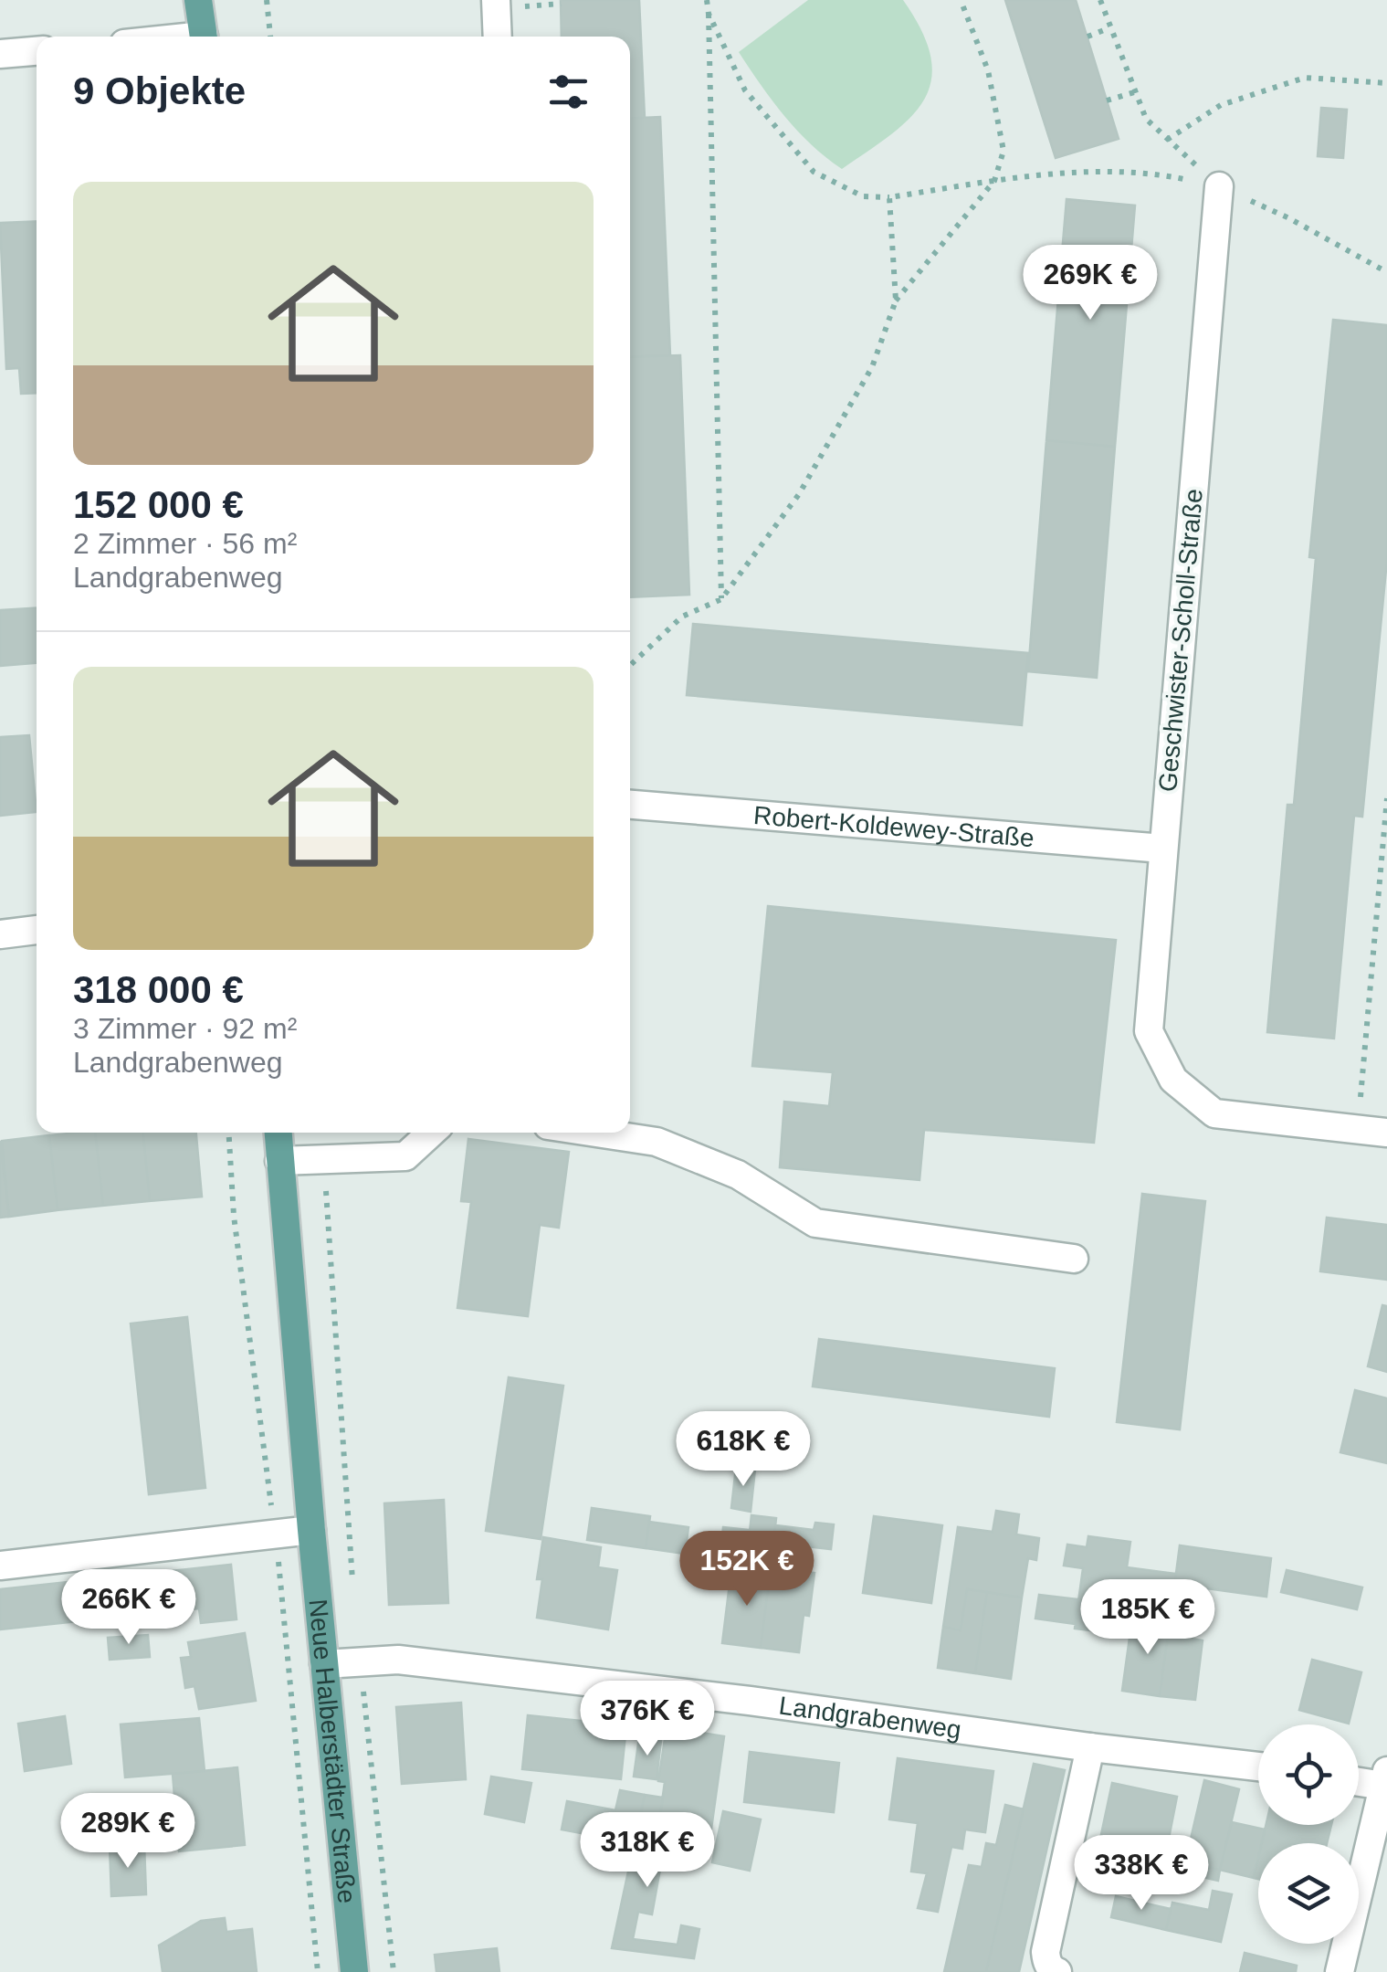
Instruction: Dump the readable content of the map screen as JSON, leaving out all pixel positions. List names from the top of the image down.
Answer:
{
  "streets": {
    "main road": ["Neue Halberstädter Straße"],
    "street": ["Geschwister-Scholl-Straße", "Robert-Koldewey-Straße", "Landgrabenweg"]
  },
  "crossings": [
    ["Geschwister-Scholl-Straße", "Robert-Koldewey-Straße"],
    ["Landgrabenweg", "Neue Halberstädter Straße"]
  ],
  "page": {
    "heading": "9 Objekte",
    "list": [
      {
        "name": "152 000 €",
        "note": "2 Zimmer · 56 m² · Landgrabenweg"
      },
      {
        "name": "318 000 €",
        "note": "3 Zimmer · 92 m² · Landgrabenweg"
      }
    ],
    "price": [
      "269K €",
      "618K €",
      "152K €",
      "266K €",
      "185K €",
      "376K €",
      "289K €",
      "318K €",
      "338K €"
    ]
  }
}
